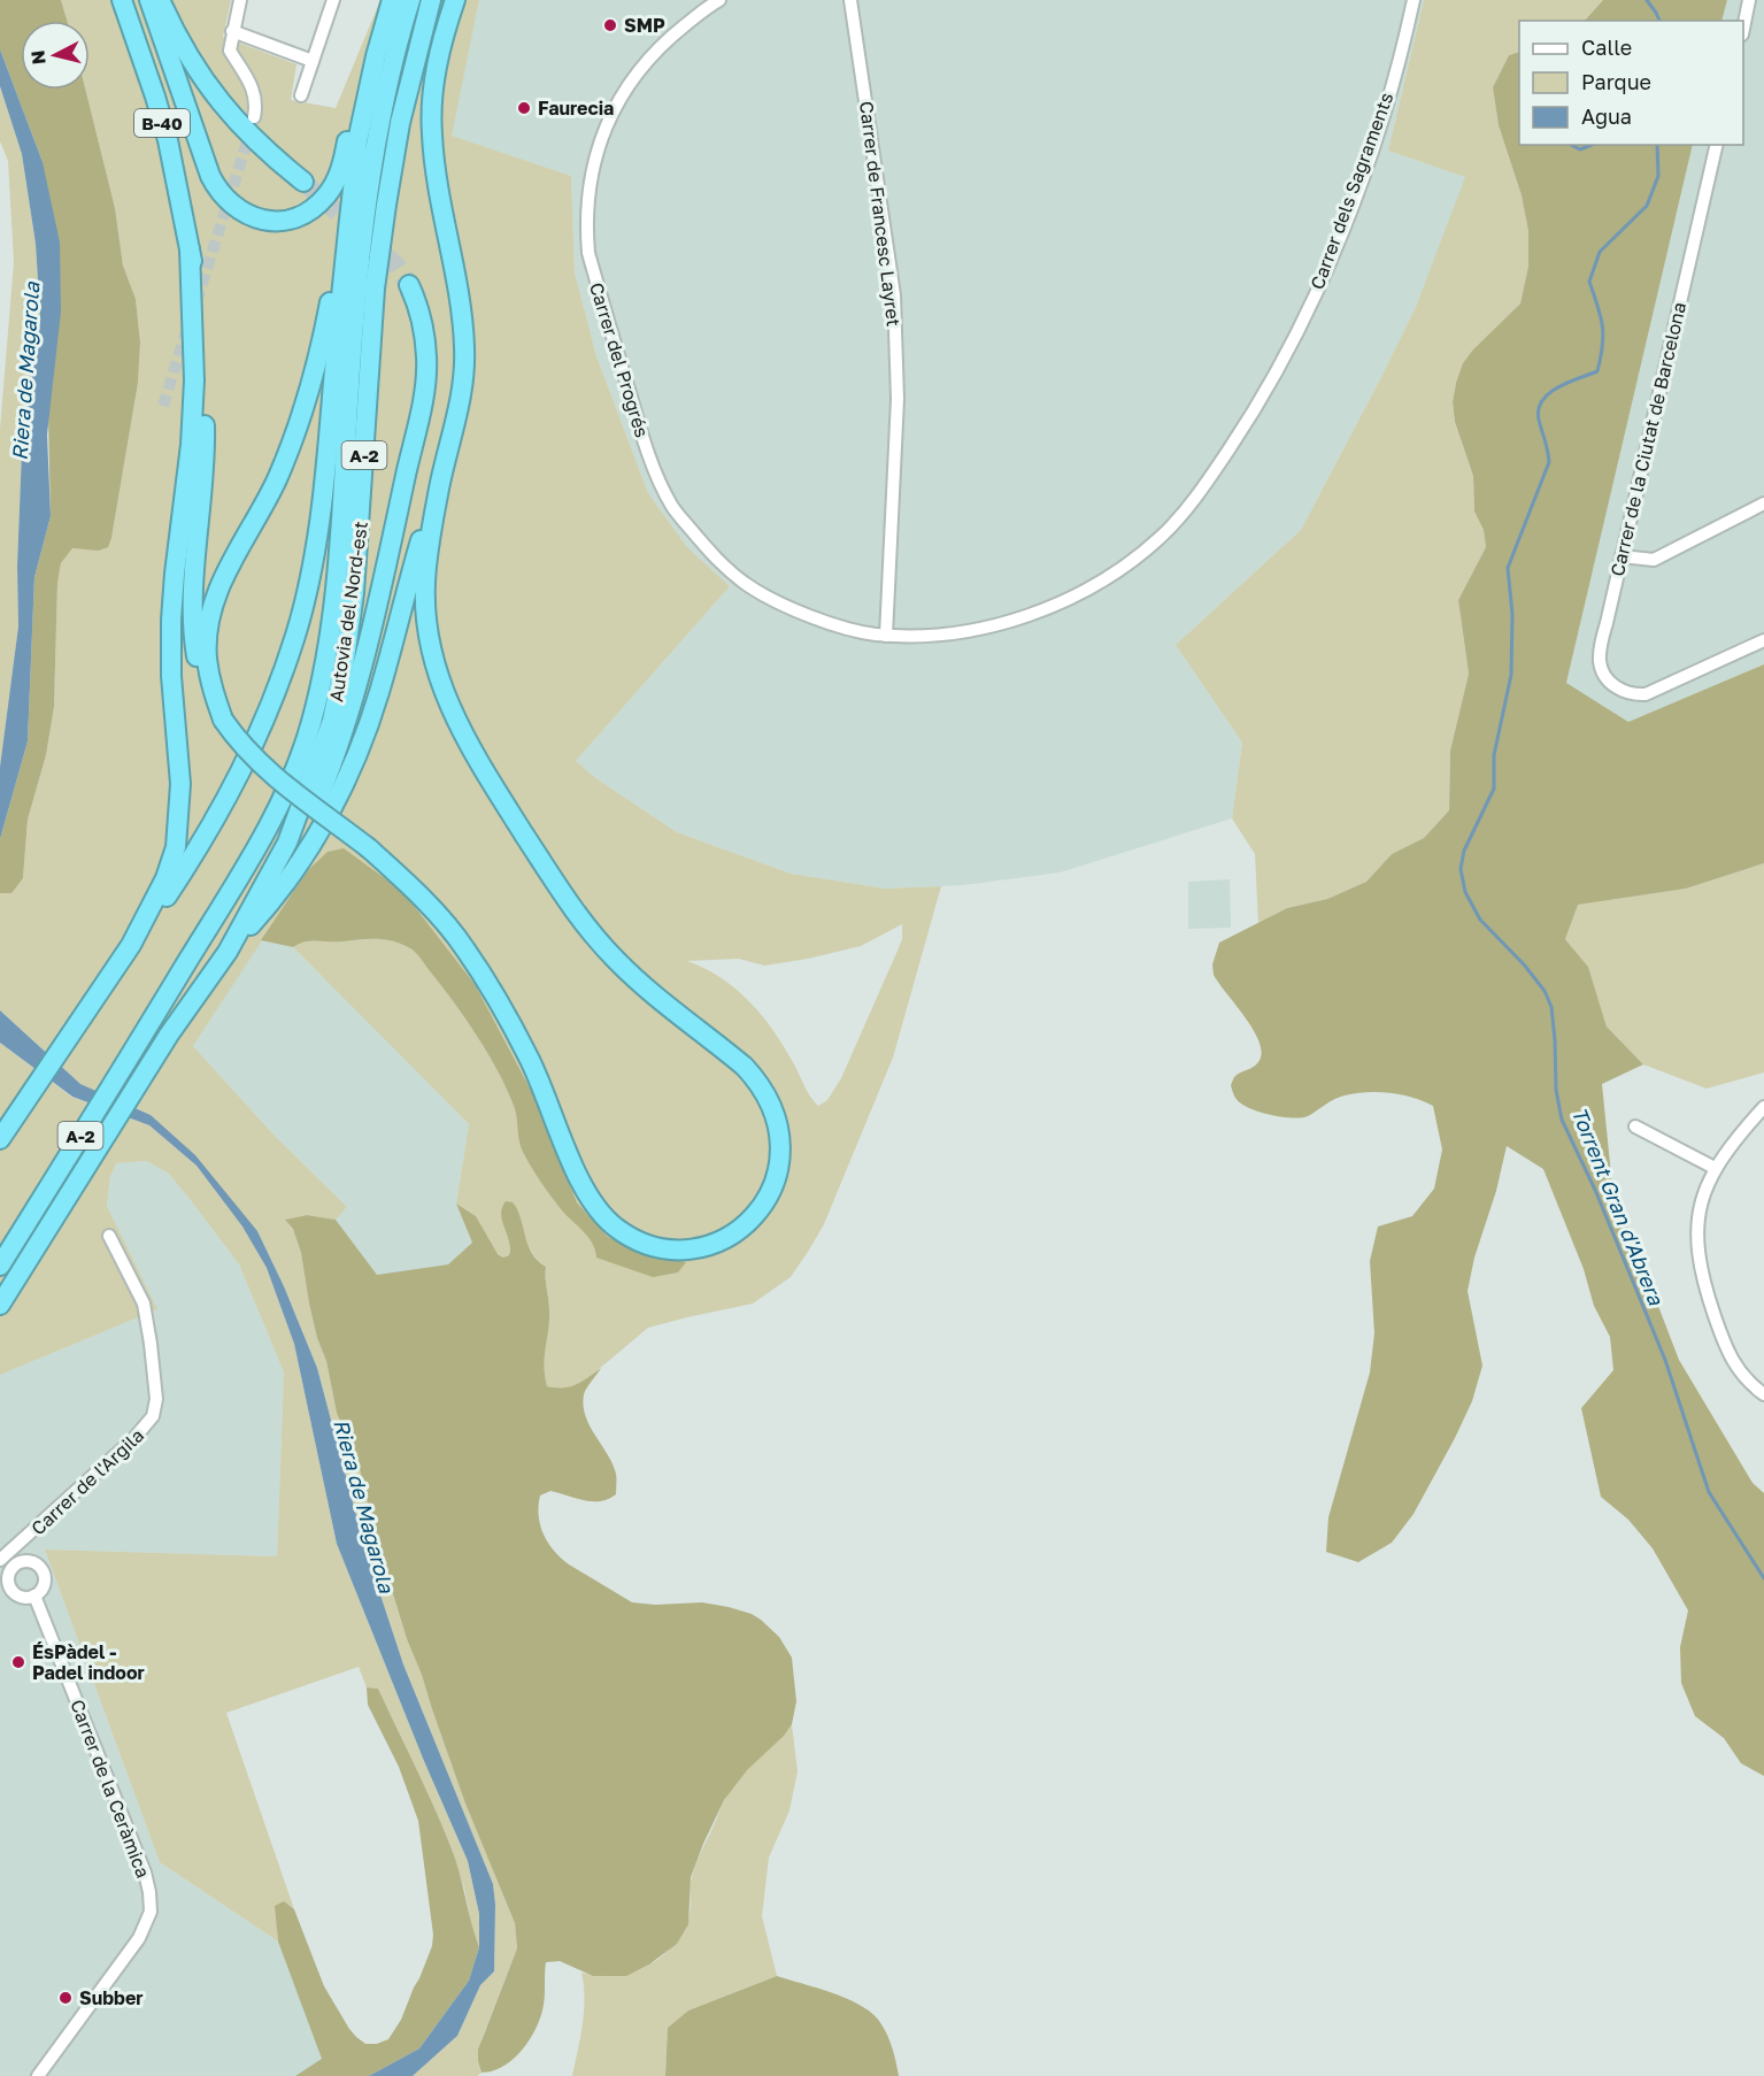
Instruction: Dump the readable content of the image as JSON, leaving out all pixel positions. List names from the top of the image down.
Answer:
{
  "streets": {
    "highway": ["B-40", "A-2", "Autovia del Nord-est"],
    "street": [
      "Carrer dels Sagraments",
      "Carrer de Francesc Layret",
      "Carrer del Progrés",
      "Carrer de la Ciutat de Barcelona",
      "Carrer de l'Argila",
      "Carrer de la Ceràmica"
    ]
  },
  "crossings": [
    ["Carrer dels Sagraments", "Carrer de Francesc Layret"],
    ["Carrer dels Sagraments", "Carrer del Progrés"],
    ["Carrer de Francesc Layret", "Carrer del Progrés"]
  ],
  "water": ["Riera de Magarola", "Torrent Gran d'Abrera"],
  "places": [
    "SMP",
    "Faurecia",
    "ÉsPàdel - Padel indoor",
    "Subber"
  ],
  "legend": ["Calle", "Parque", "Agua"],
  "north": "left"
}
